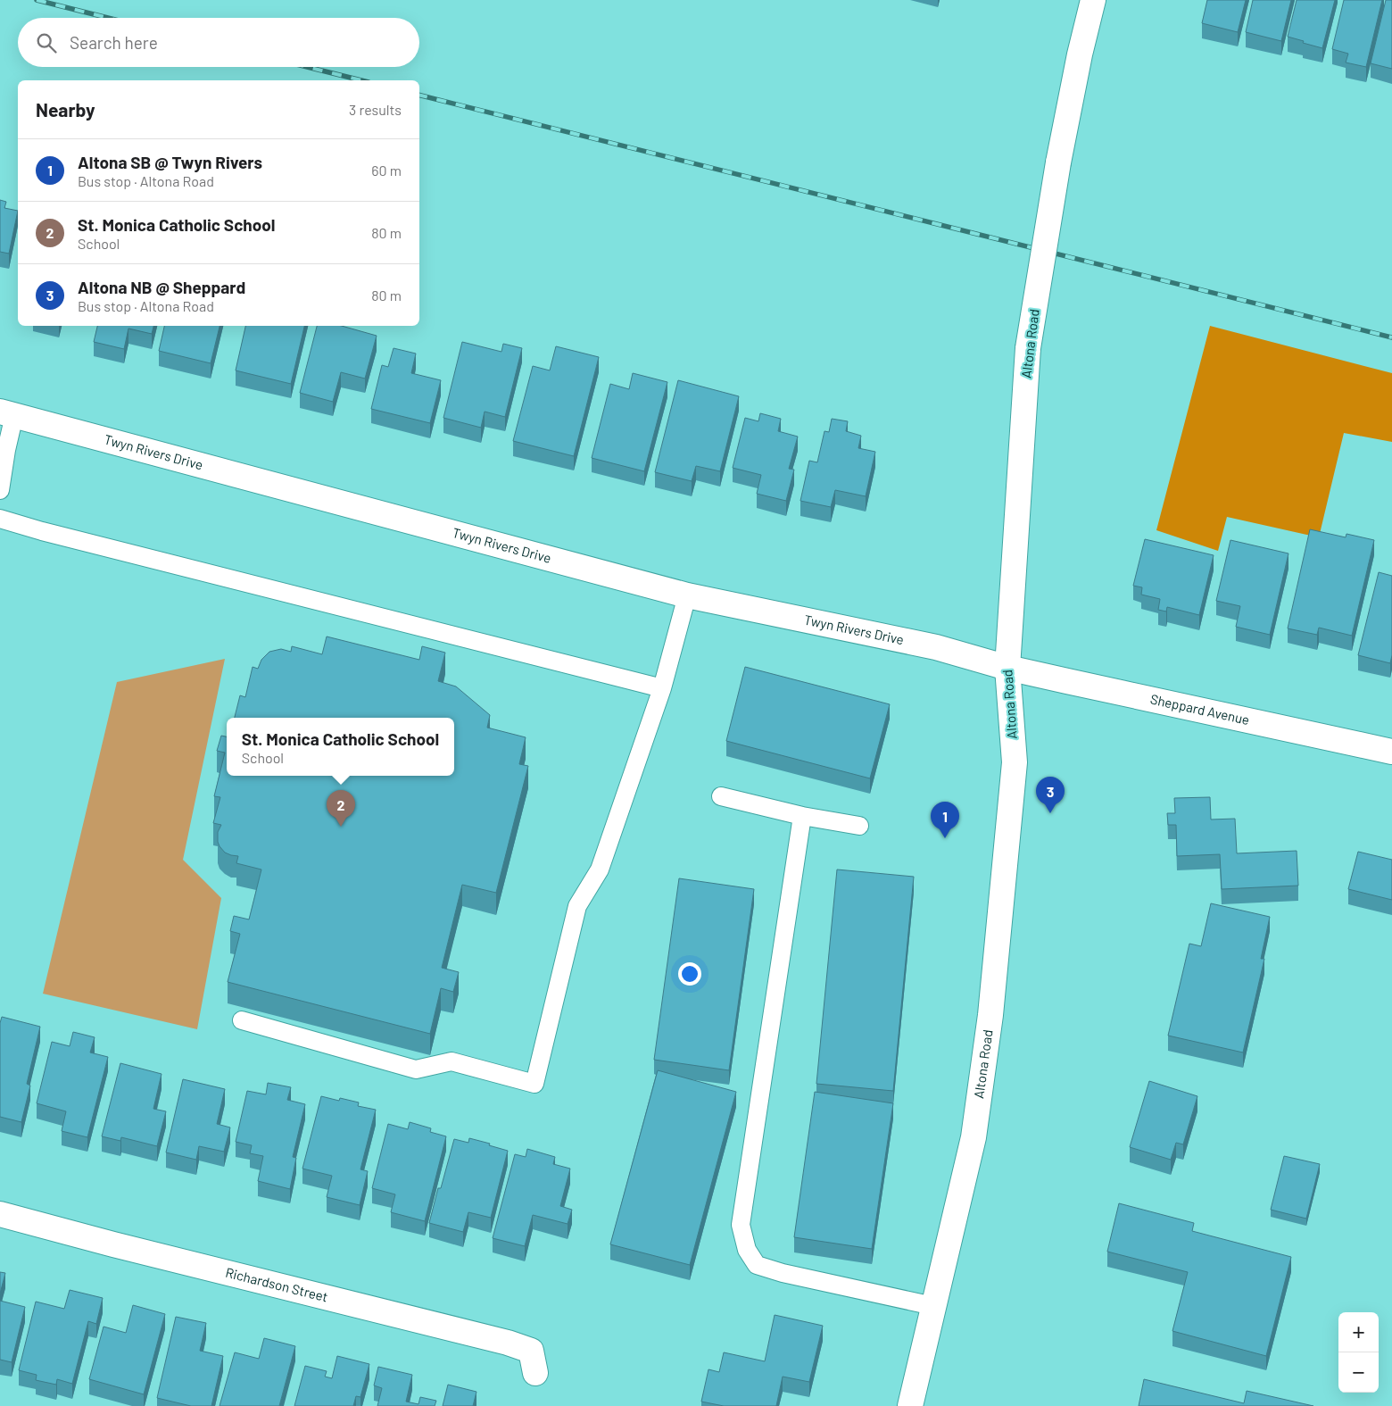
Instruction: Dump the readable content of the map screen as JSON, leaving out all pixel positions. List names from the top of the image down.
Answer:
{
  "streets": {
    "street": [
      "Altona Road",
      "Twyn Rivers Drive",
      "Sheppard Avenue",
      "Richardson Street"
    ]
  },
  "crossings": [
    ["Altona Road", "Twyn Rivers Drive"],
    ["Altona Road", "Sheppard Avenue"],
    ["Twyn Rivers Drive", "Sheppard Avenue"]
  ],
  "page": {
    "search": "Search here",
    "heading": ["Nearby", "3 results"],
    "list": [
      {
        "mark": "1",
        "name": "Altona SB @ Twyn Rivers",
        "note": "Bus stop · Altona Road",
        "value": "60 m"
      },
      {
        "mark": "2",
        "name": "St. Monica Catholic School",
        "note": "School",
        "value": "80 m"
      },
      {
        "mark": "3",
        "name": "Altona NB @ Sheppard",
        "note": "Bus stop · Altona Road",
        "value": "80 m"
      }
    ],
    "popup": ["St. Monica Catholic School", "School"],
    "pins": ["3", "2", "1"],
    "map_buttons": ["+", "−"]
  }
}
